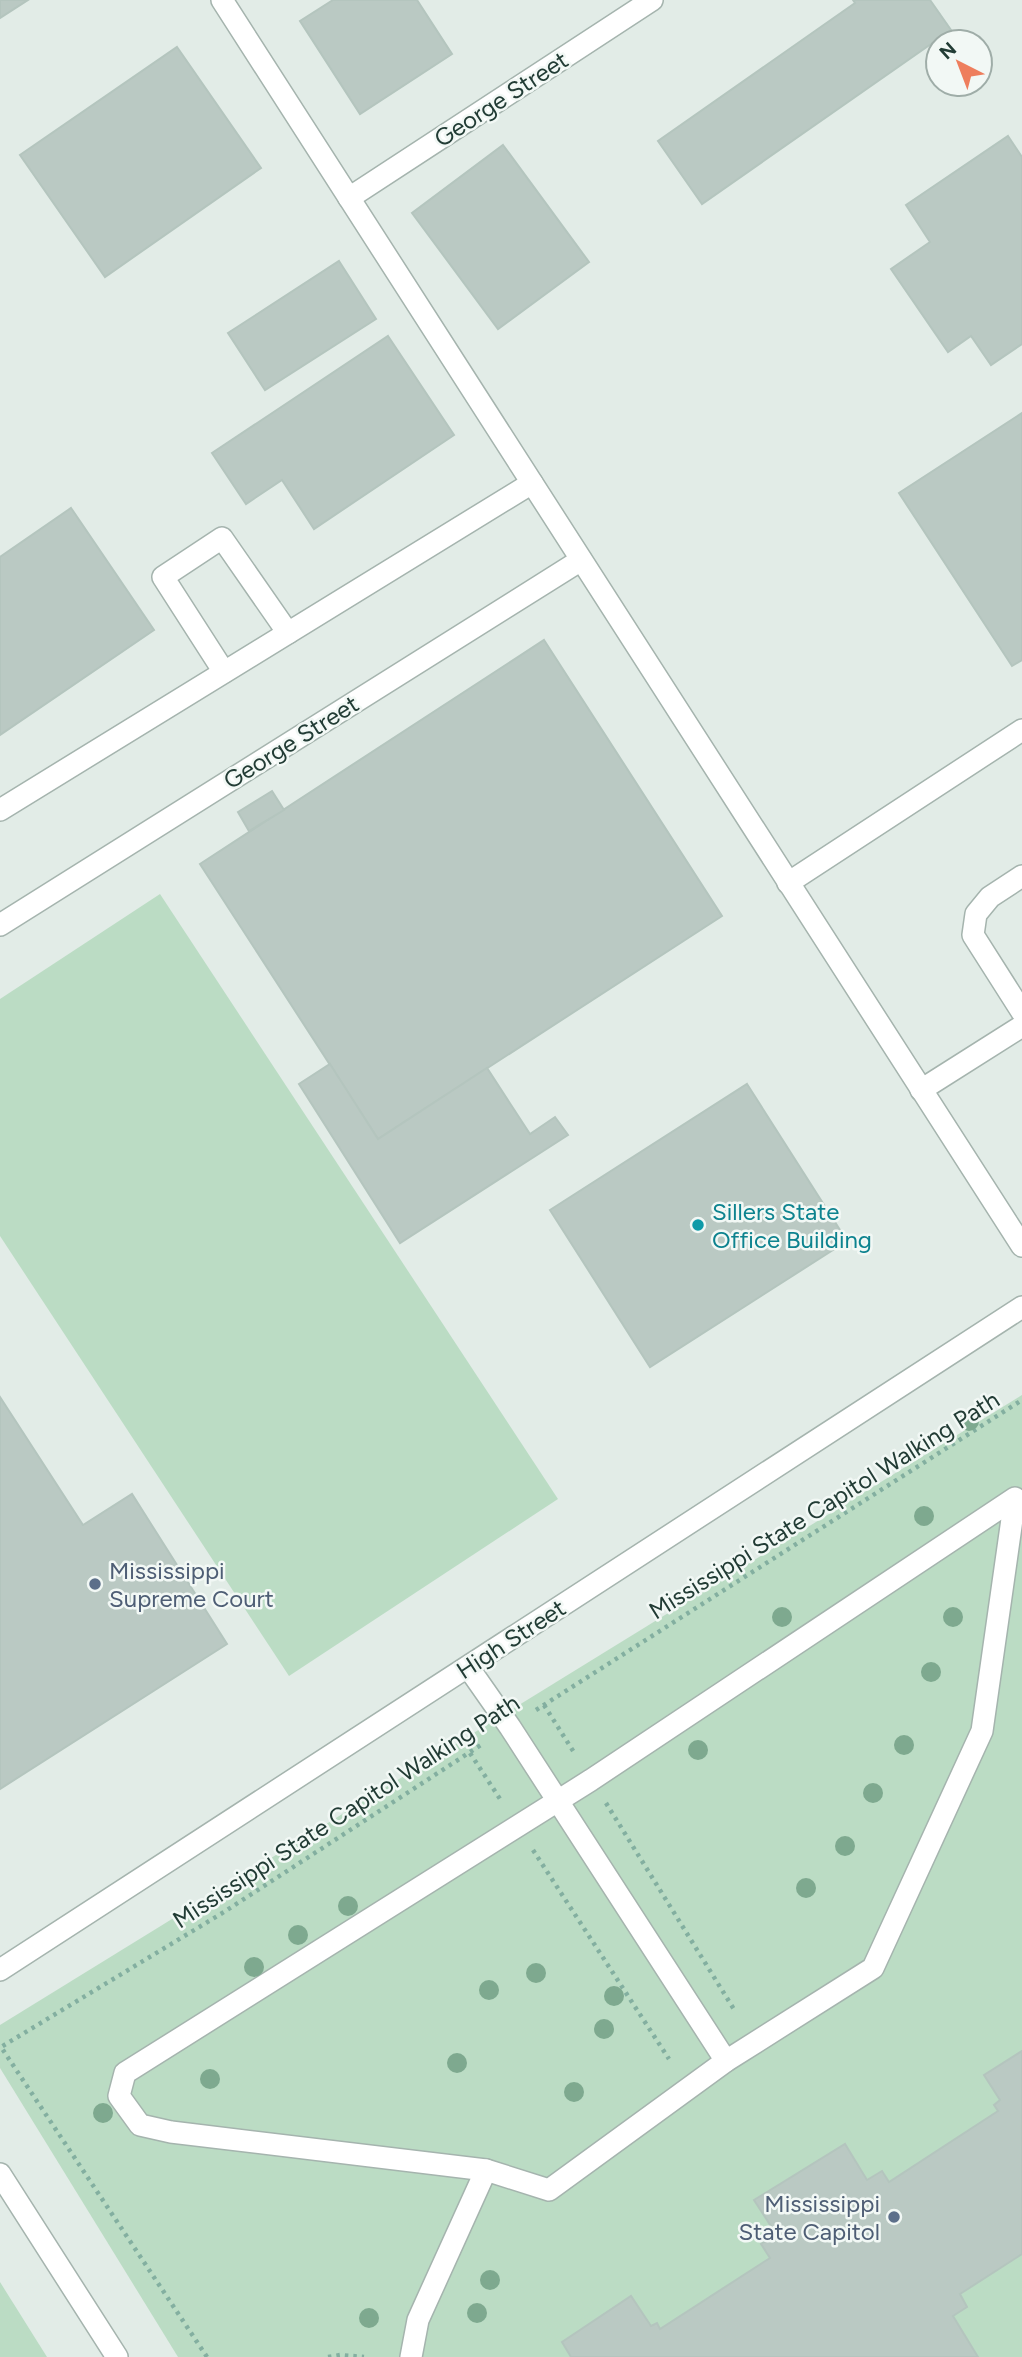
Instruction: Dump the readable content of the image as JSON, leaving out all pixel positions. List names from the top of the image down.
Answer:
{
  "streets": {
    "street": ["George Street", "High Street"],
    "path": ["Mississippi State Capitol Walking Path"]
  },
  "places": ["Sillers State Office Building", "Mississippi Supreme Court", "Mississippi State Capitol"],
  "north": "top left"
}
